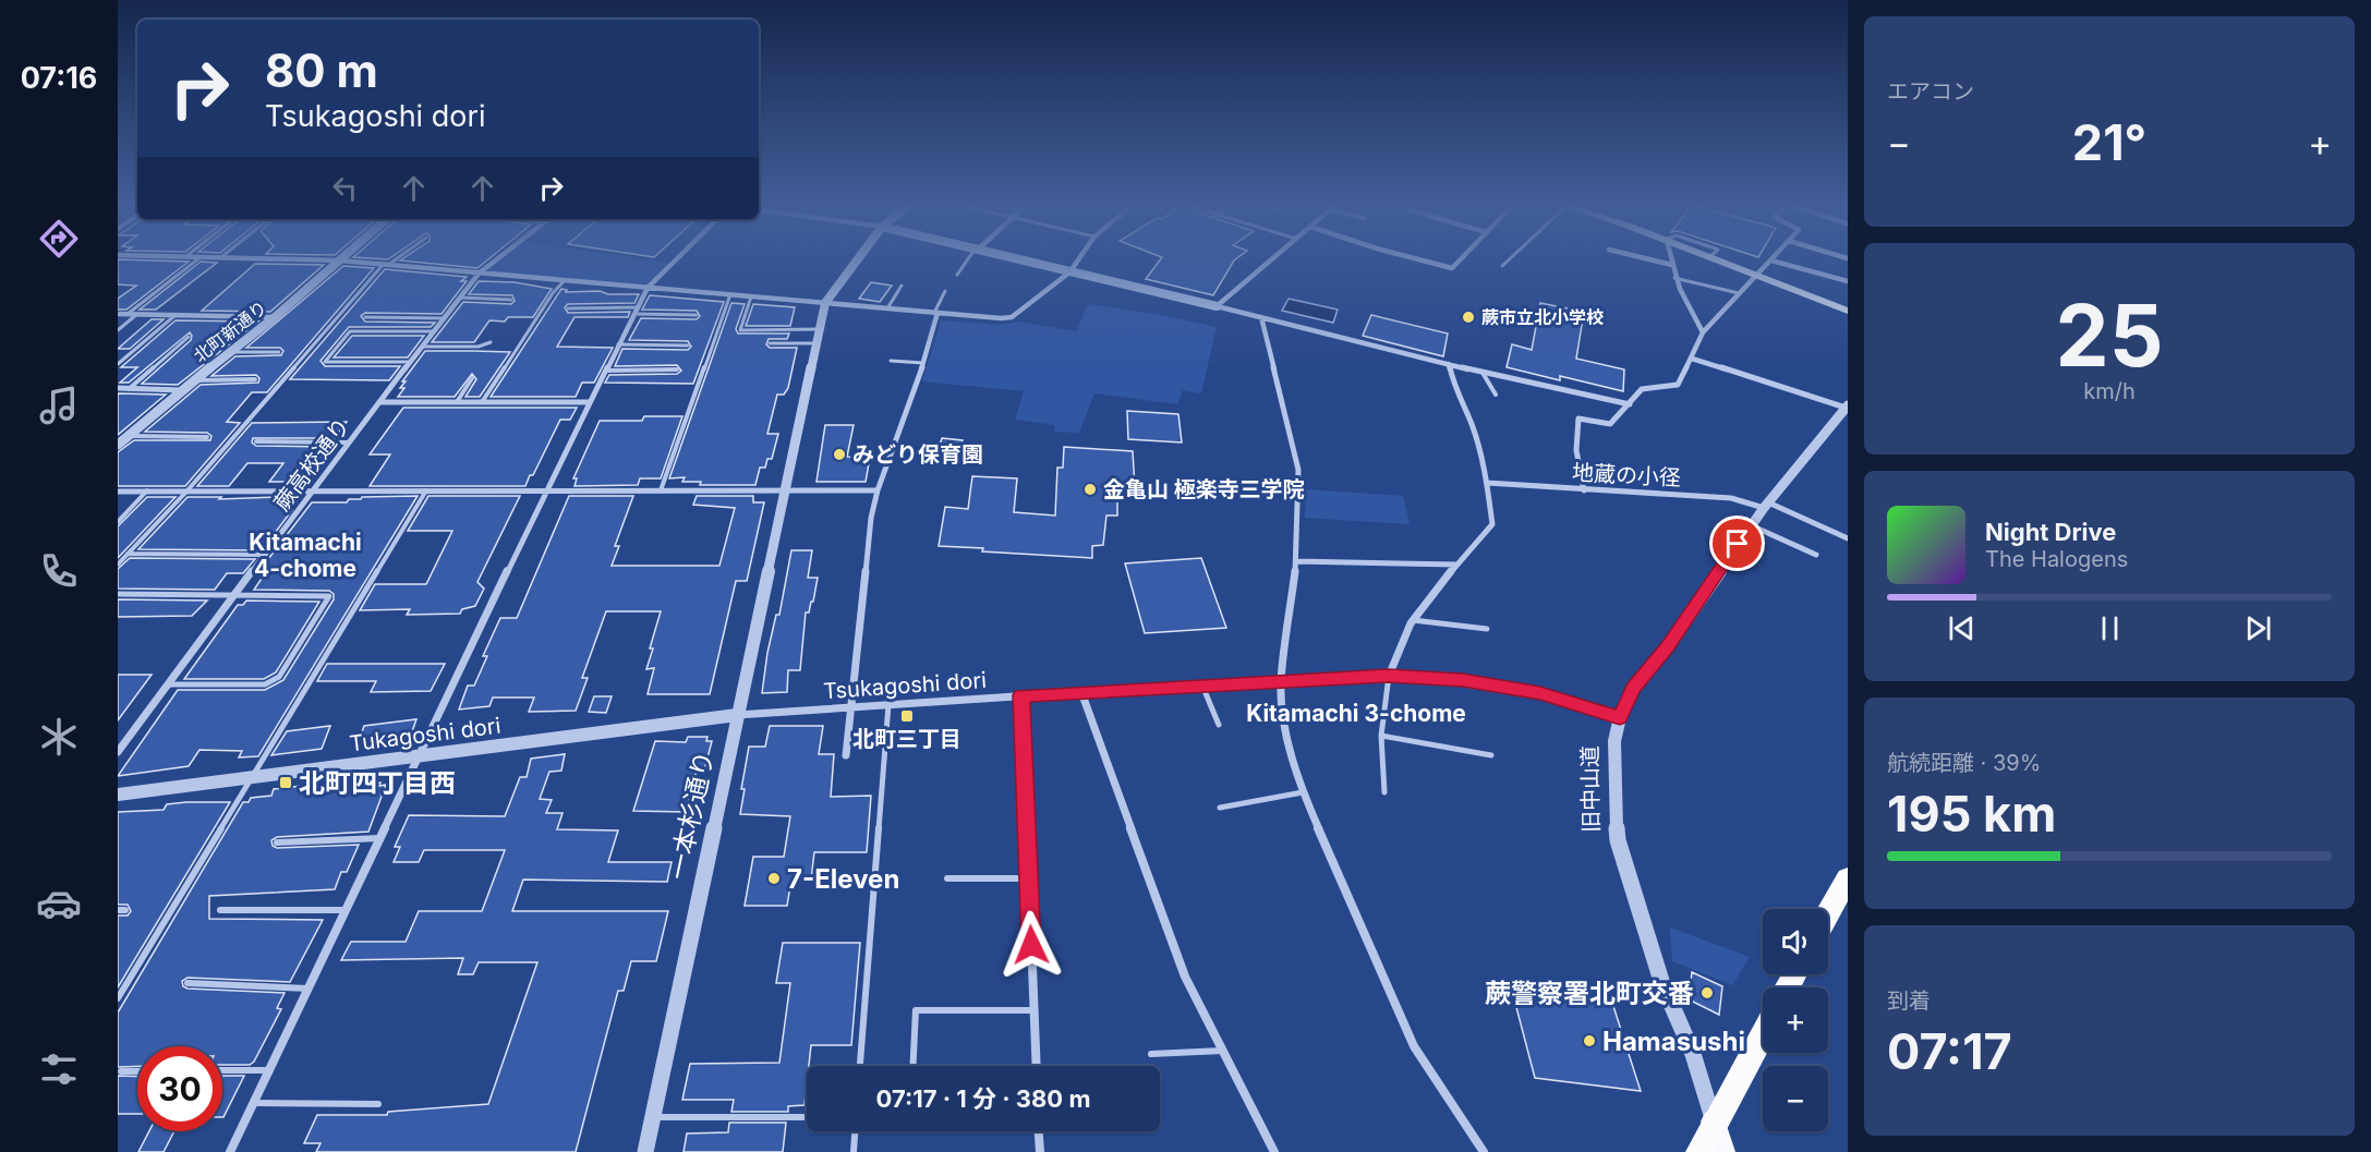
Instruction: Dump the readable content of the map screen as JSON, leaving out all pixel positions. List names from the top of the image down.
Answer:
{
  "streets": {
    "main road": ["旧中山道"],
    "street": [
      "北町新通り",
      "蕨高校通り",
      "地蔵の小径",
      "Tsukagoshi dori",
      "Tukagoshi dori",
      "一本杉通り"
    ]
  },
  "crossings": [
    ["地蔵の小径", "旧中山道"],
    ["Tsukagoshi dori", "Tukagoshi dori"],
    ["Tsukagoshi dori", "旧中山道"],
    ["Tsukagoshi dori", "一本杉通り"],
    ["Tukagoshi dori", "一本杉通り"]
  ],
  "districts": ["Kitamachi 4-chome", "Kitamachi 3-chome"],
  "places": {
    "other": [
      "蕨市立北小学校",
      "みどり保育園",
      "金亀山 極楽寺三学院",
      "7-Eleven",
      "蕨警察署北町交番",
      "Hamasushi"
    ],
    "transit": ["北町三丁目", "北町四丁目西"]
  },
  "page": {
    "tabs": "07:16",
    "tile": [
      "エアコン",
      ["25", "km/h"],
      ["航続距離 · 39%", "195 km"],
      ["到着", "07:17"]
    ],
    "turn": ["80 m", "Tsukagoshi dori"],
    "heat": ["−", "21°", "+"],
    "song": ["Night Drive", "The Halogens"],
    "map_buttons": ["+", "−"],
    "limit": "30",
    "trip": "07:17 · 1 分 · 380 m"
  }
}
